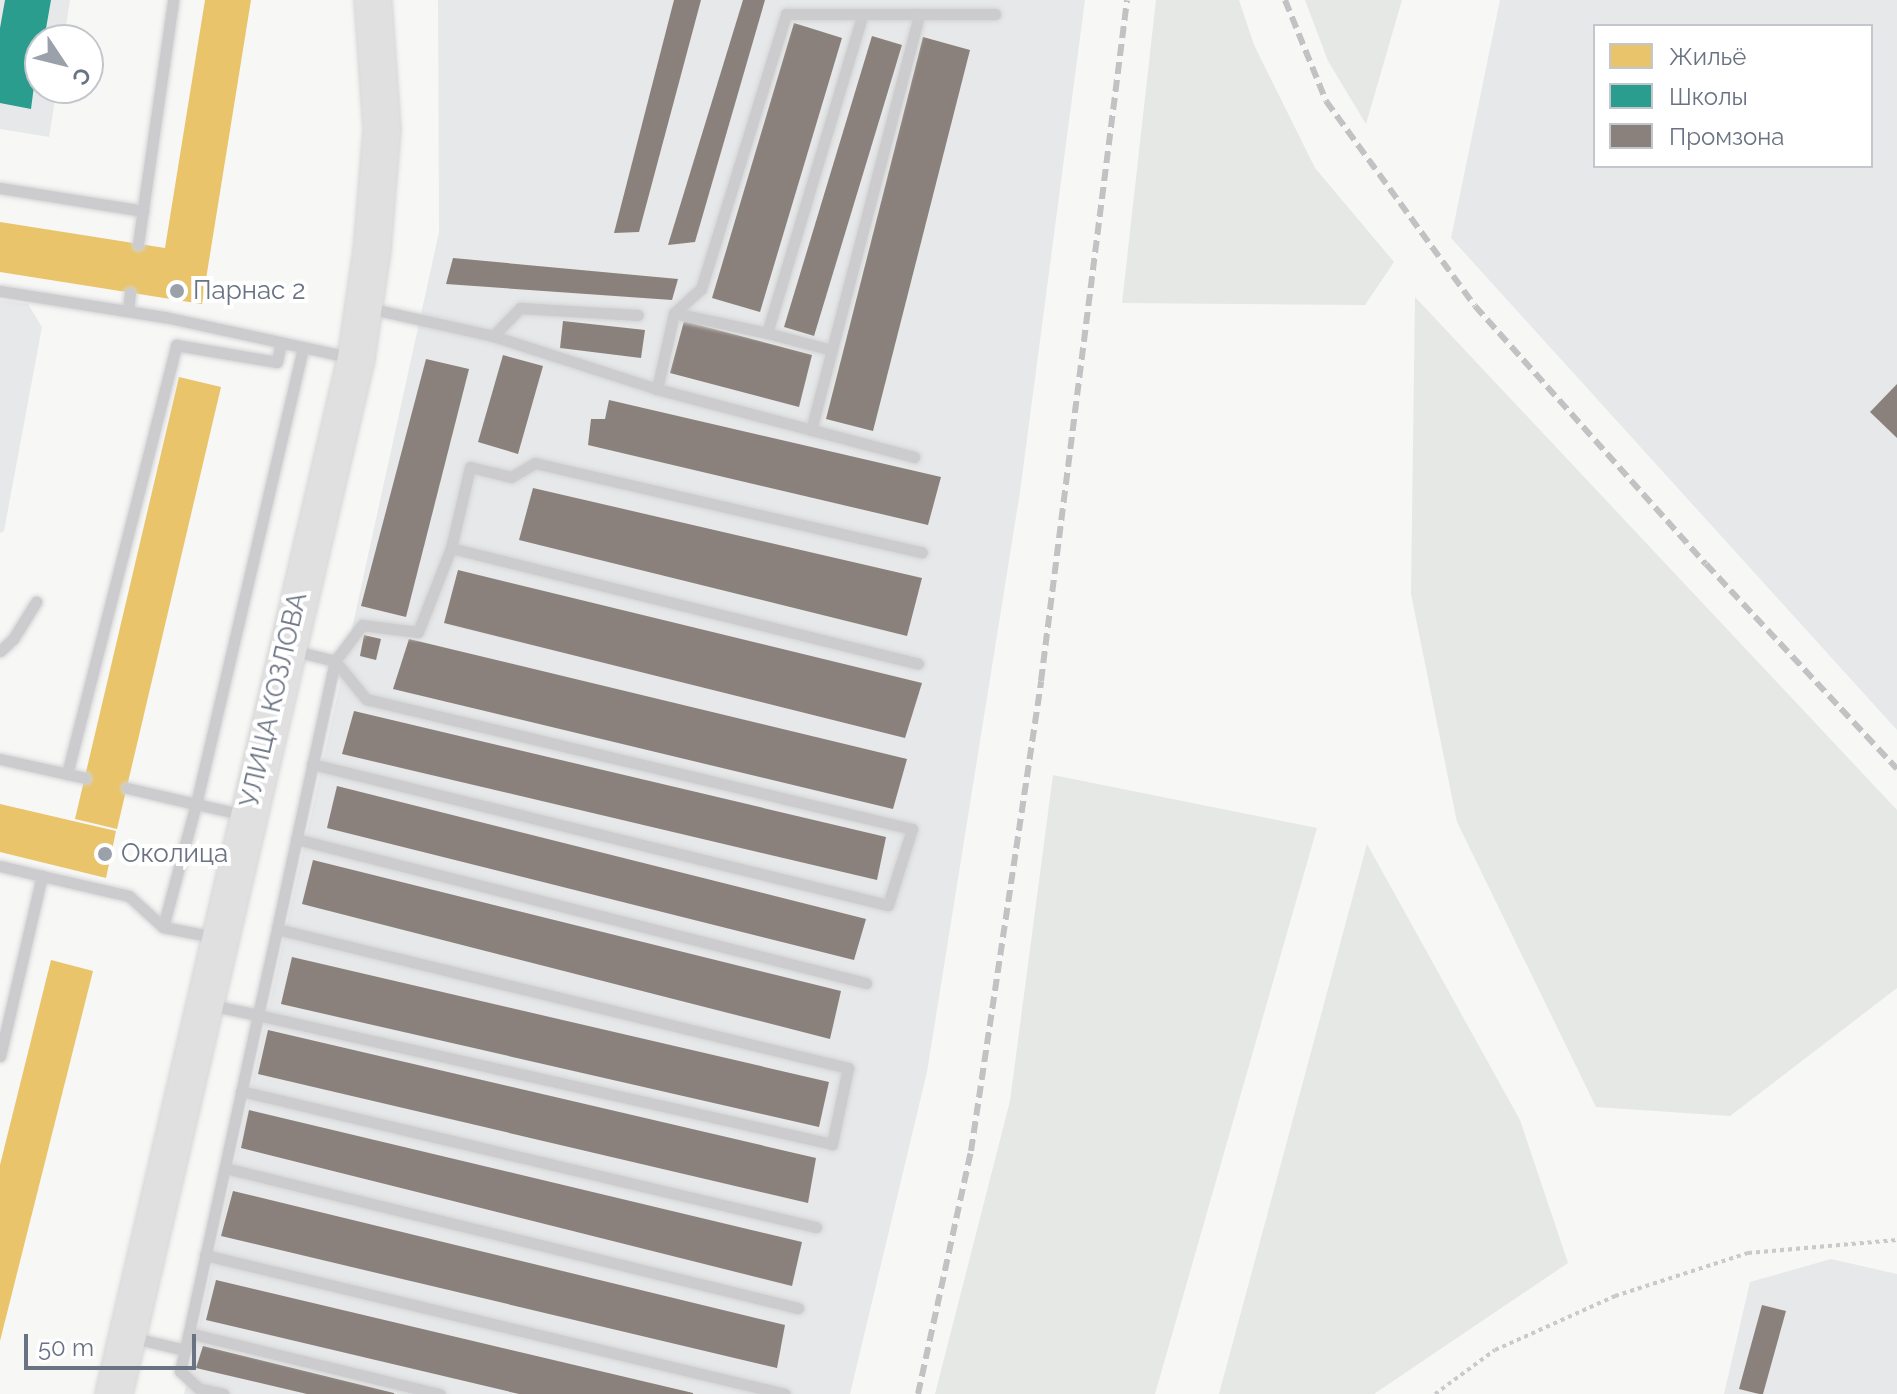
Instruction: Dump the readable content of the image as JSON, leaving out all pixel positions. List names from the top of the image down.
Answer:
{
  "streets": {
    "main road": ["УЛИЦА КОЗЛОВА"]
  },
  "places": ["Парнас 2", "Околица"],
  "legend": ["Жильё", "Школы", "Промзона"],
  "scale_bar": "50 m",
  "north": "bottom right"
}
